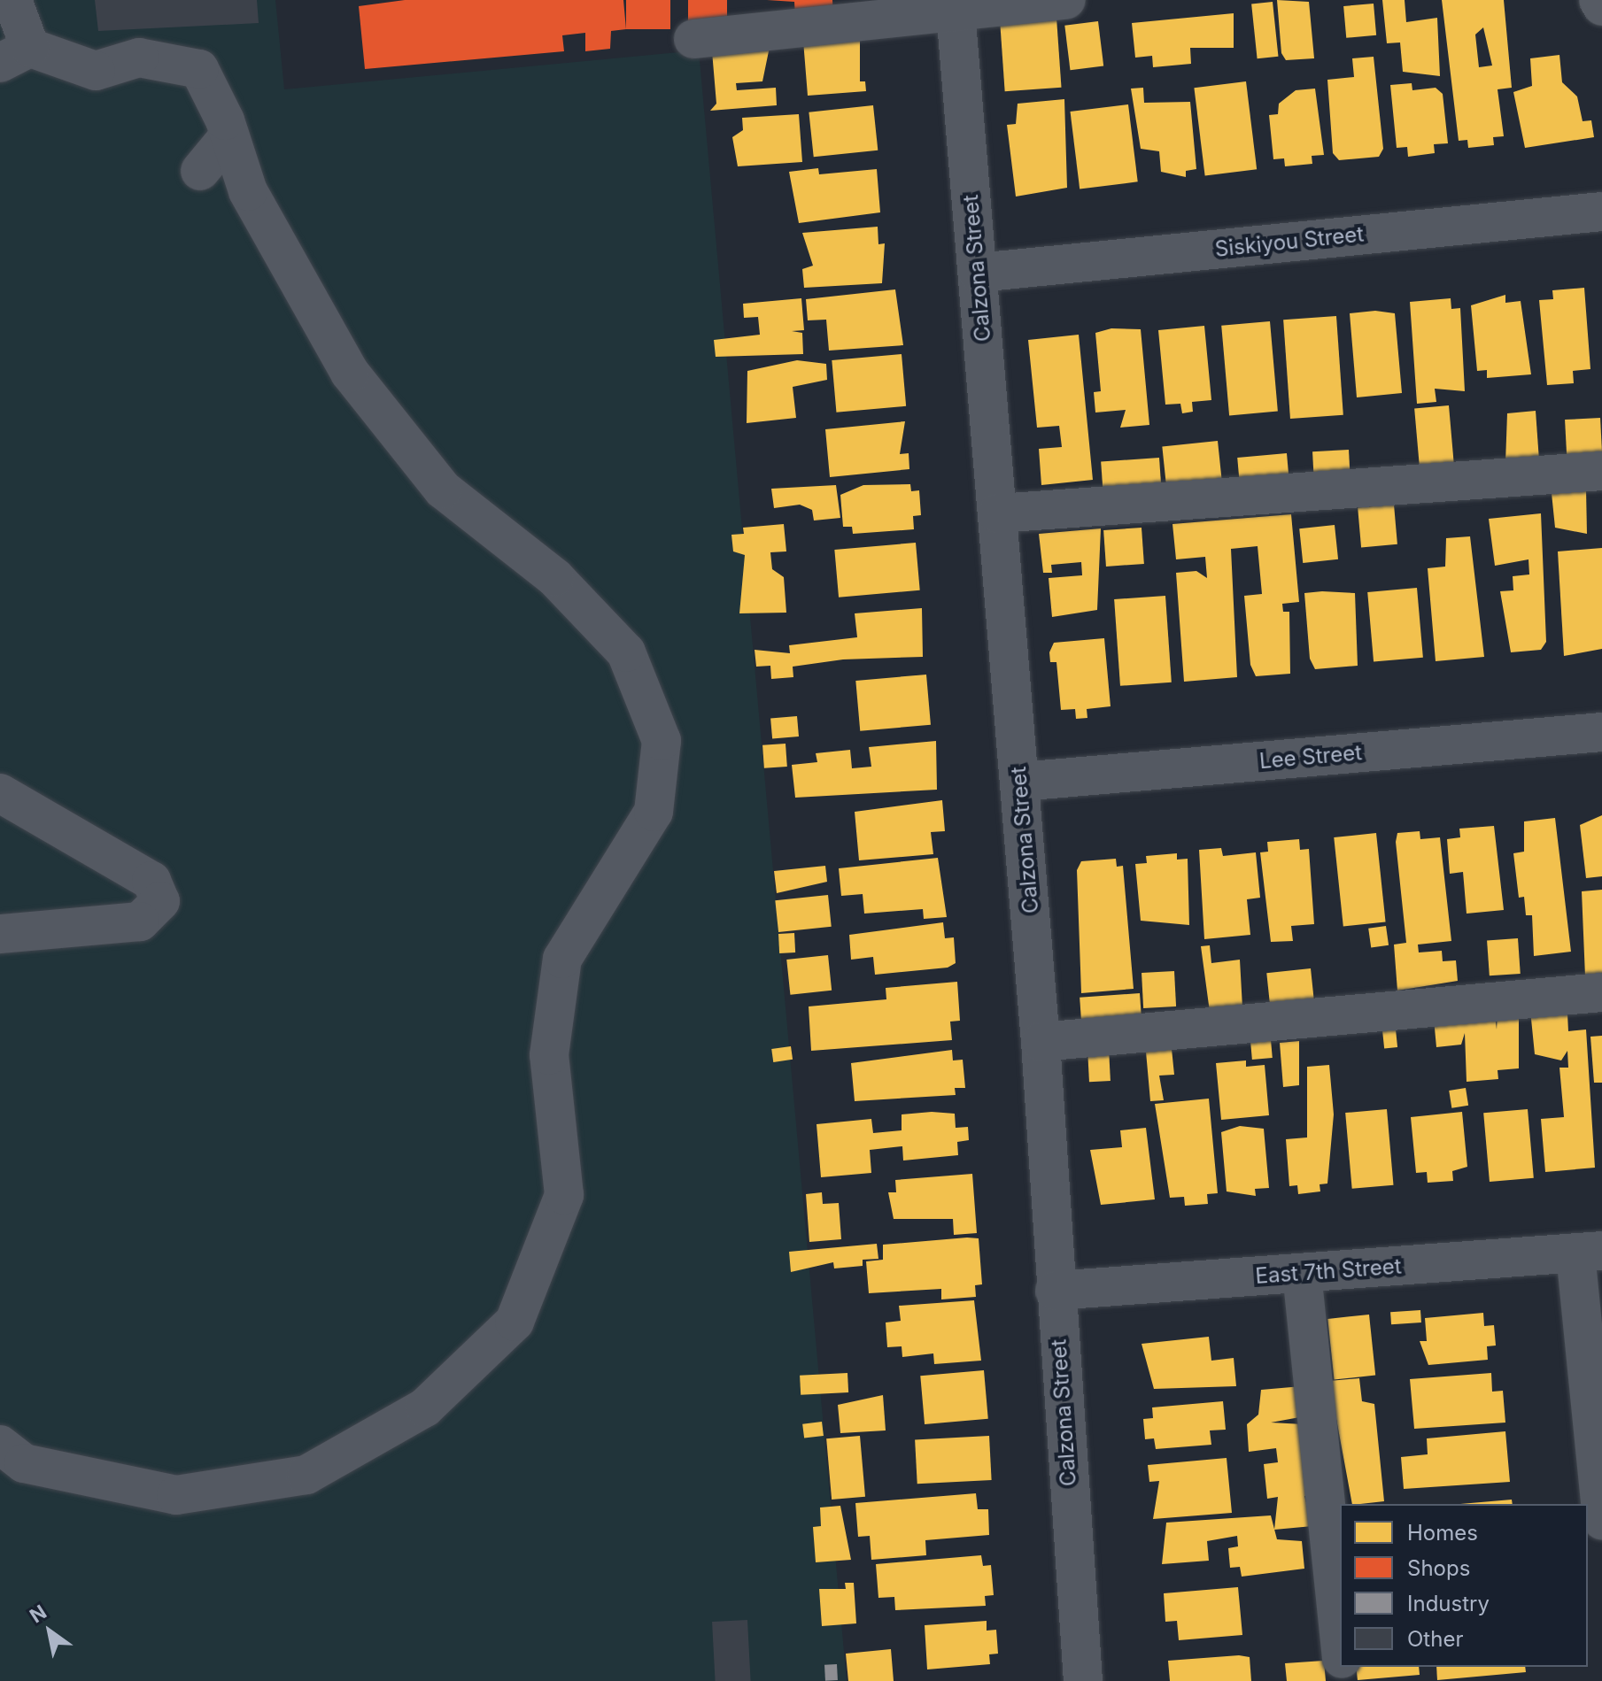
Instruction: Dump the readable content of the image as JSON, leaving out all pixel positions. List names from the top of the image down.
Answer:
{
  "streets": {
    "street": [
      "Siskiyou Street",
      "Calzona Street",
      "Lee Street",
      "East 7th Street"
    ]
  },
  "crossings": [
    ["Siskiyou Street", "Calzona Street"],
    ["Calzona Street", "Lee Street"],
    ["Calzona Street", "East 7th Street"]
  ],
  "legend": [
    "Homes",
    "Shops",
    "Industry",
    "Other"
  ],
  "north": "top left"
}
